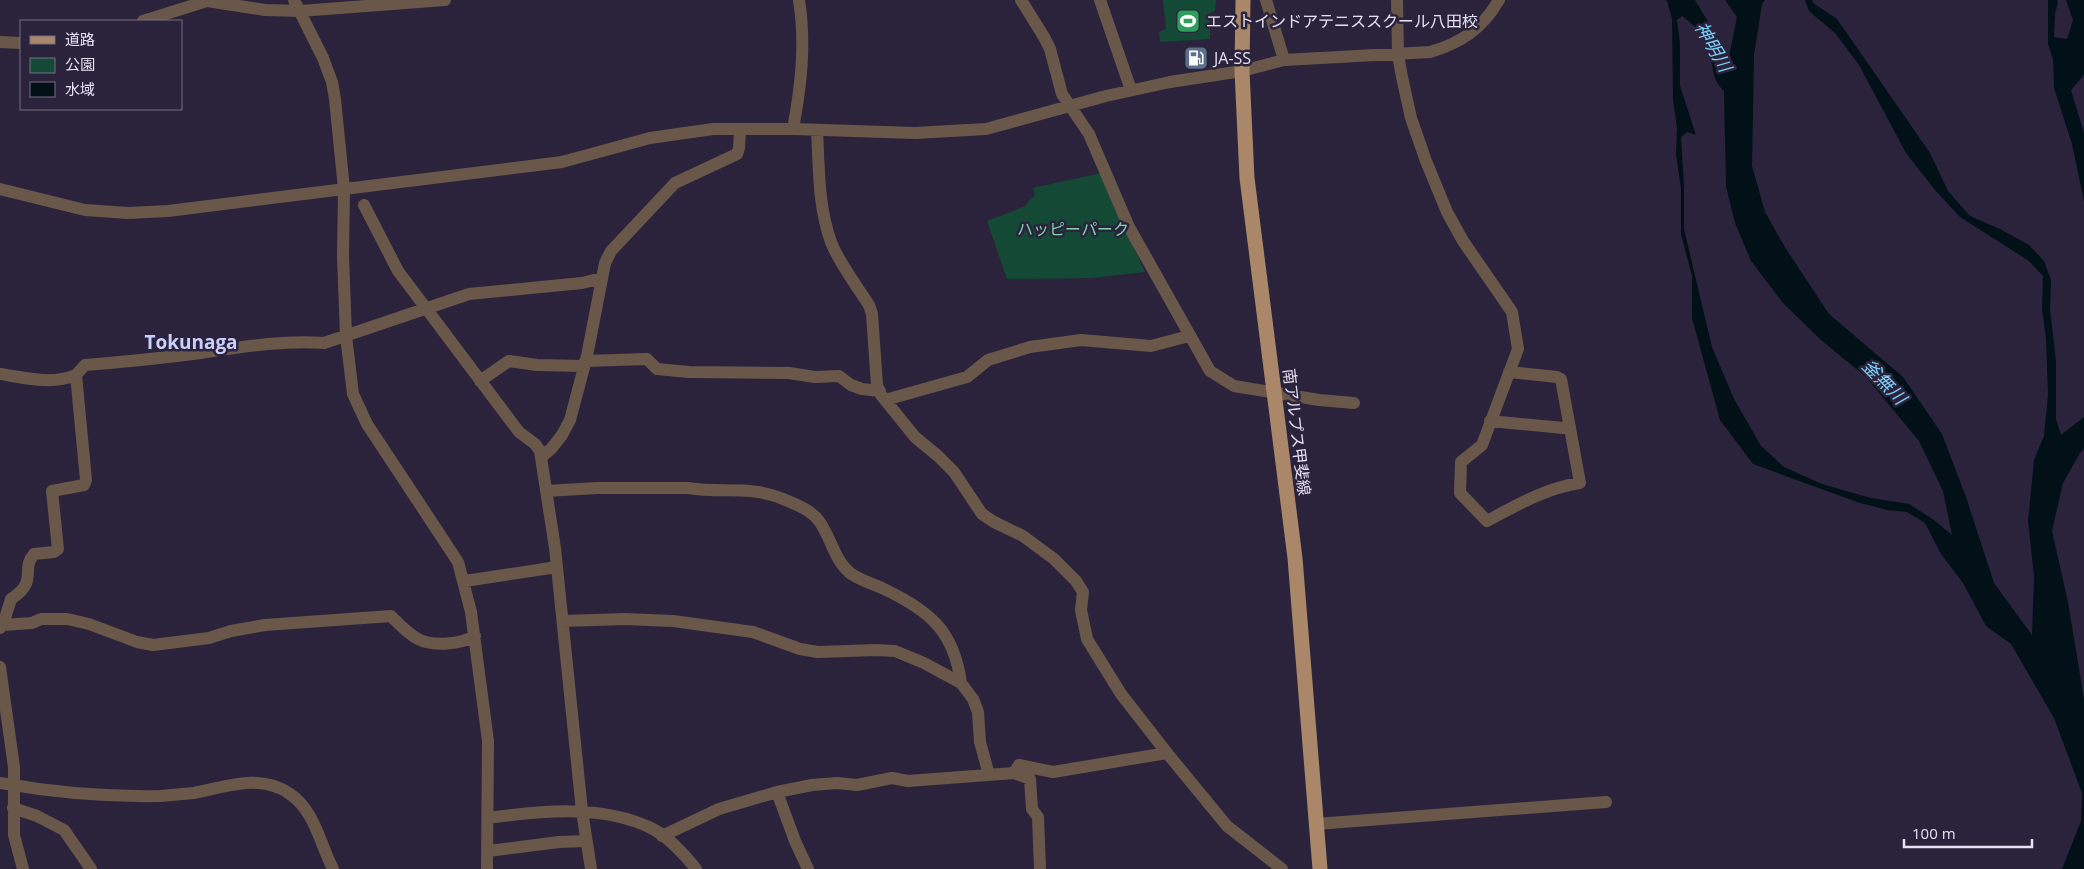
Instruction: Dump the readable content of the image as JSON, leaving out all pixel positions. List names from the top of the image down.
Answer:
{
  "streets": {
    "main road": ["南アルプス甲斐線"]
  },
  "districts": ["Tokunaga"],
  "water": ["神明川", "釜無川"],
  "parks": ["ハッピーパーク"],
  "places": {
    "sports": ["エストインドアテニススクール八田校"],
    "fuel station": ["JA-SS"]
  },
  "legend": ["道路", "公園", "水域"],
  "scale_bar": "100 m"
}
